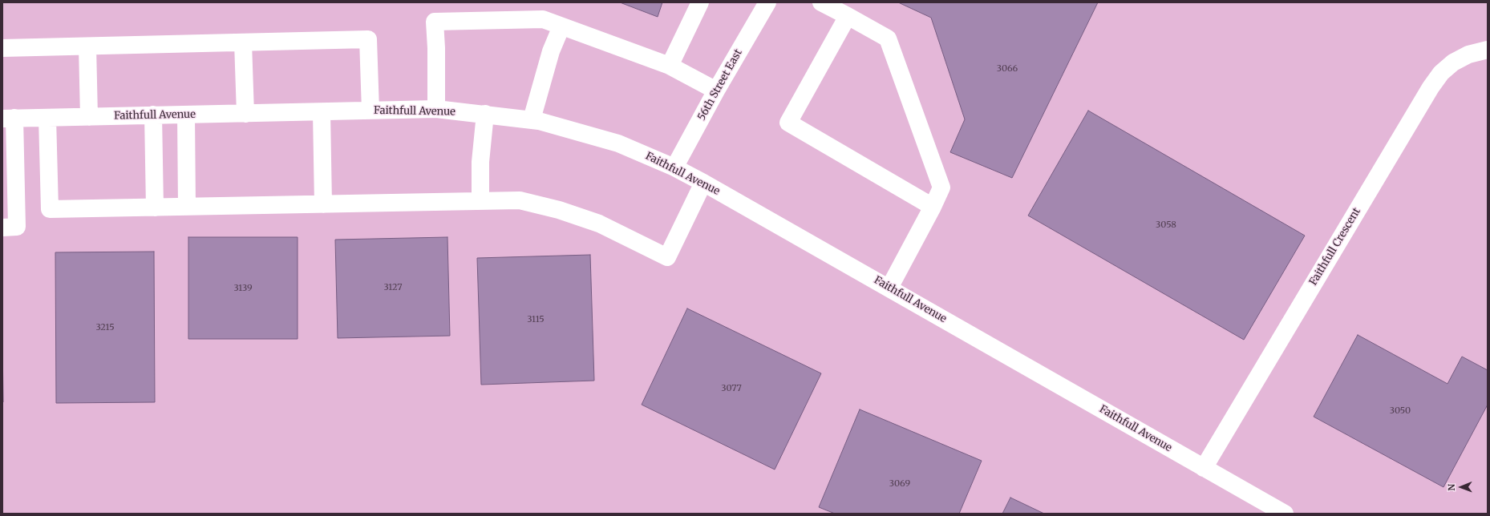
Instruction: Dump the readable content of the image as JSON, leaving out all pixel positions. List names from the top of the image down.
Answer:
{
  "streets": {
    "street": ["56th Street East", "Faithfull Avenue", "Faithfull Crescent"]
  },
  "crossings": [
    ["56th Street East", "Faithfull Avenue"],
    ["Faithfull Avenue", "Faithfull Crescent"]
  ],
  "house_numbers": [
    "3066",
    "3058",
    "3127",
    "3139",
    "3115",
    "3215",
    "3077",
    "3050",
    "3069"
  ],
  "north": "left"
}
